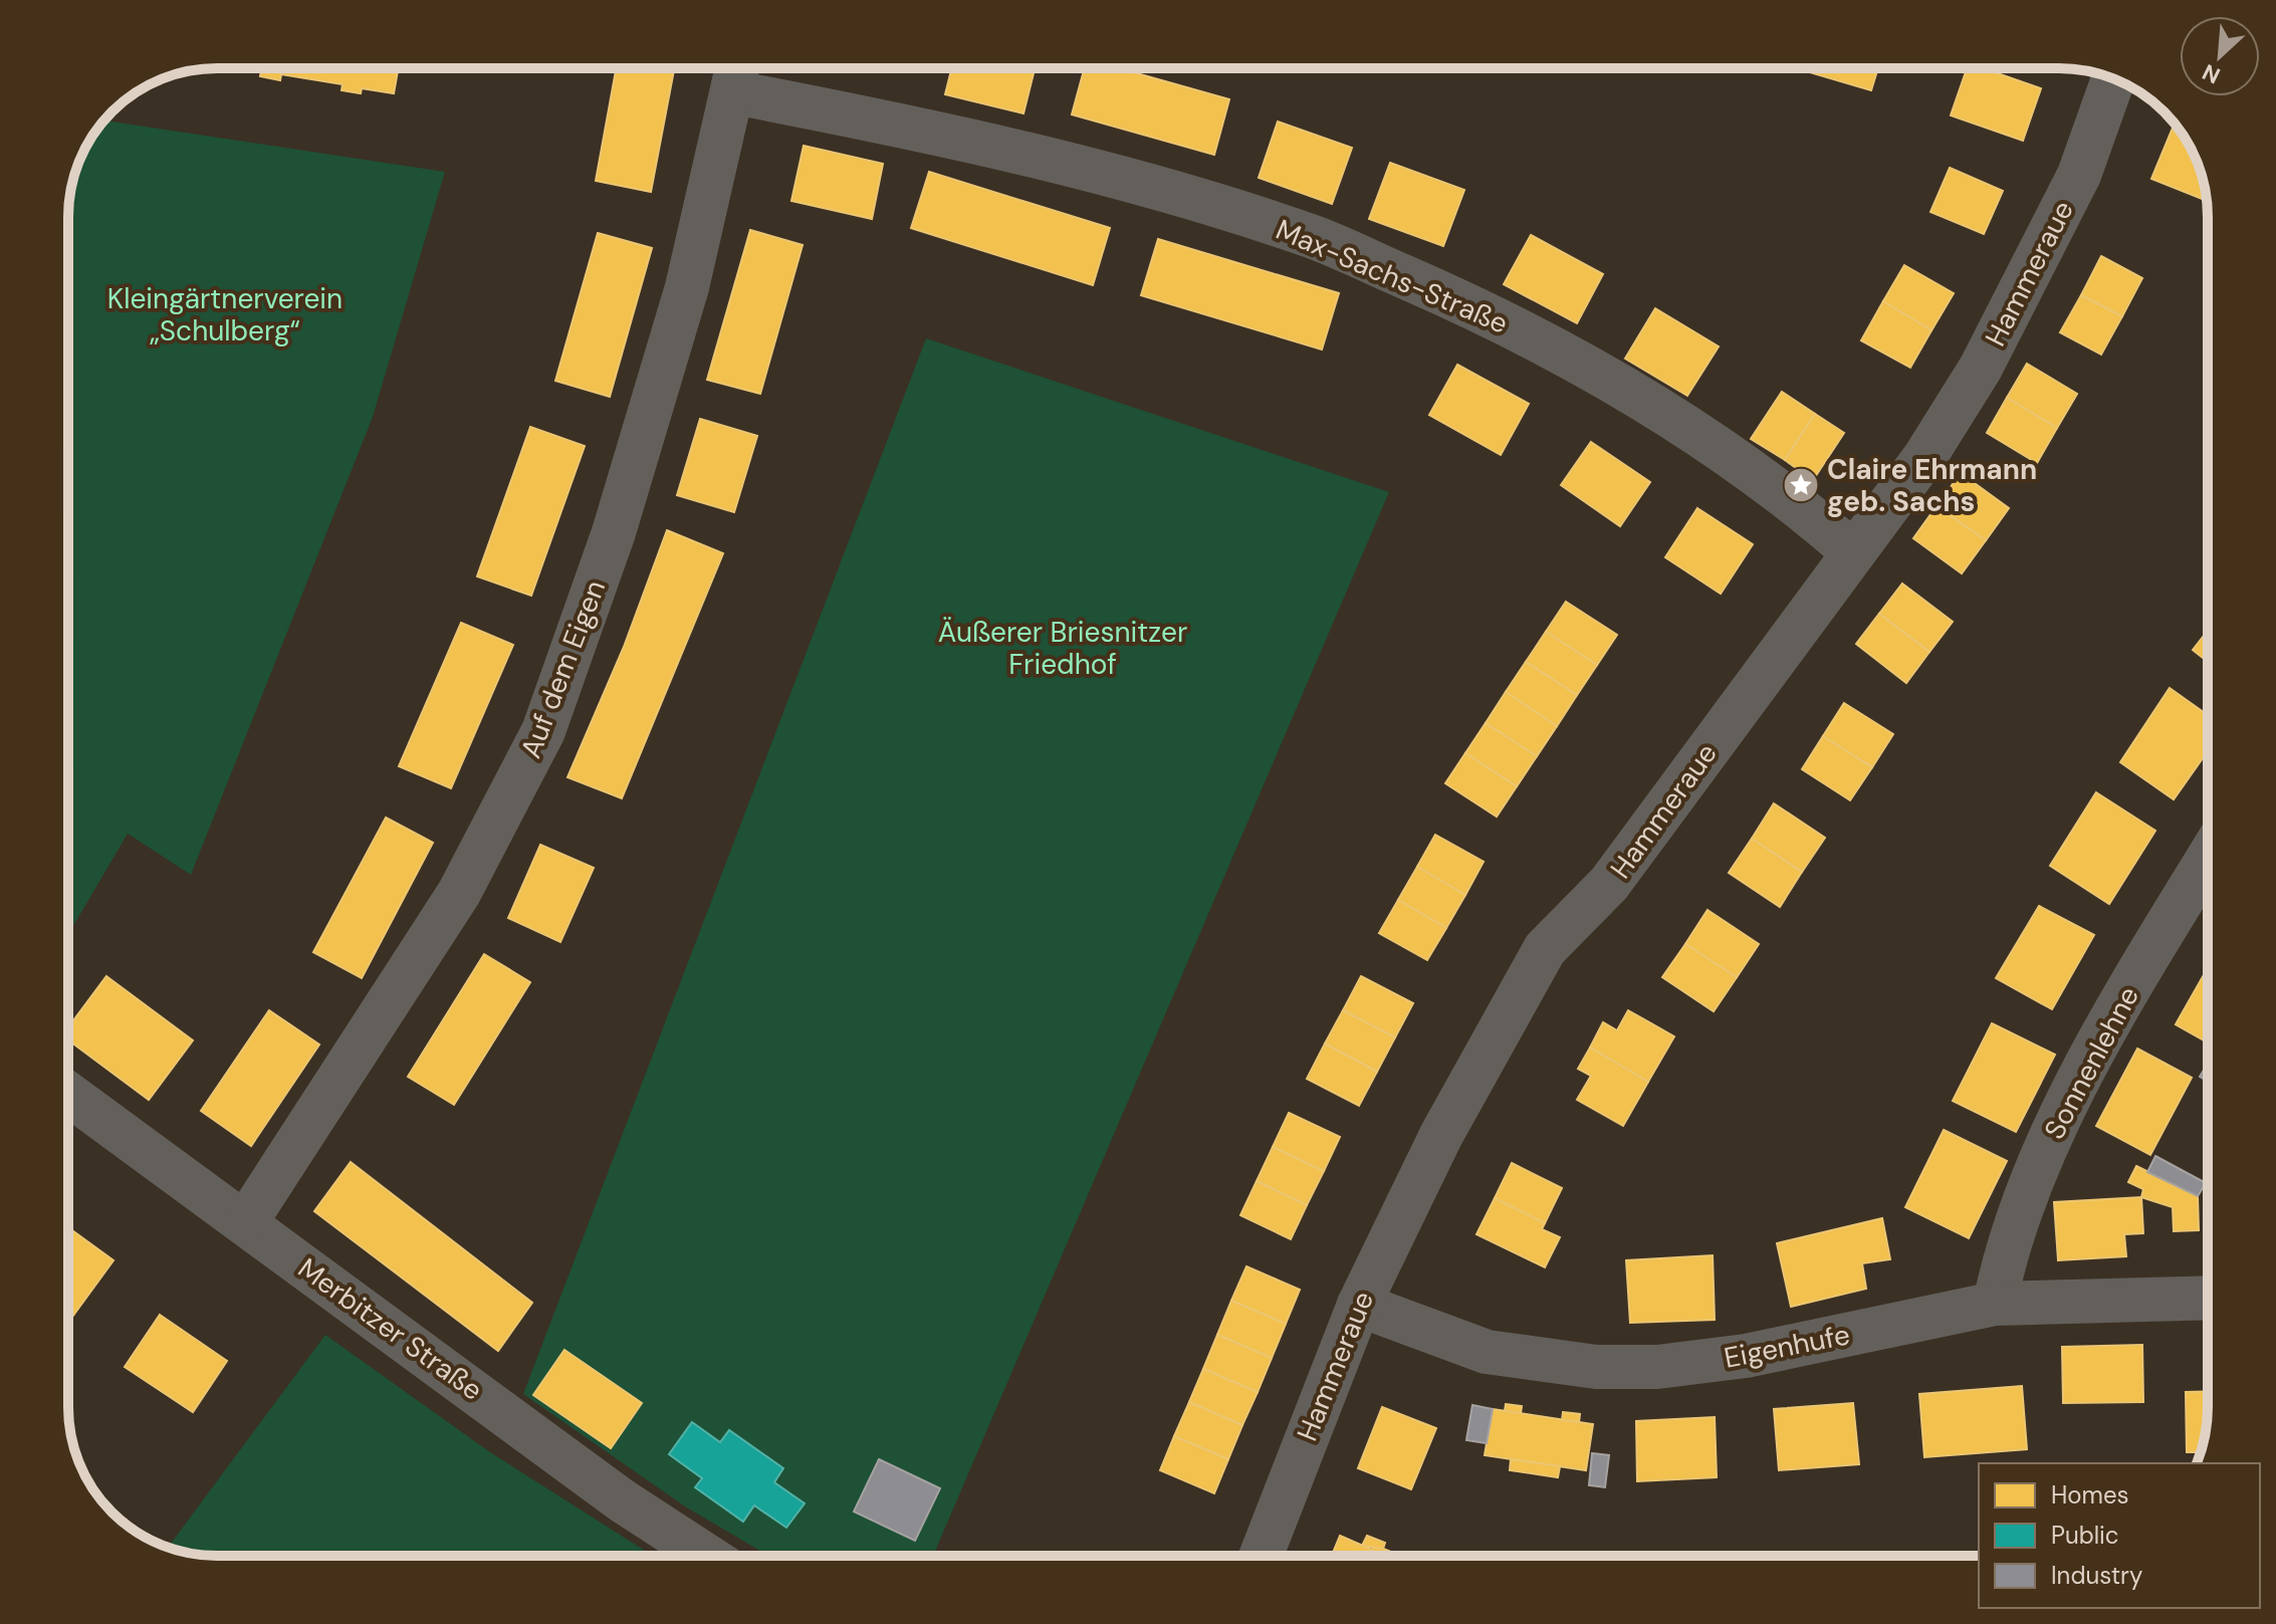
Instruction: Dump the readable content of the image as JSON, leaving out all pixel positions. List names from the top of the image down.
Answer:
{
  "streets": {
    "street": [
      "Hammeraue",
      "Max-Sachs-Straße",
      "Auf dem Eigen",
      "Sonnenlehne",
      "Merbitzer Straße",
      "Eigenhufe"
    ]
  },
  "crossings": [
    ["Hammeraue", "Max-Sachs-Straße"],
    ["Hammeraue", "Eigenhufe"],
    ["Max-Sachs-Straße", "Auf dem Eigen"],
    ["Auf dem Eigen", "Merbitzer Straße"],
    ["Sonnenlehne", "Eigenhufe"]
  ],
  "parks": ["Kleingärtnerverein „Schulberg“", "Äußerer Briesnitzer Friedhof"],
  "places": {
    "place": ["Claire Ehrmann geb. Sachs"]
  },
  "legend": ["Homes", "Public", "Industry"],
  "north": "bottom left"
}
